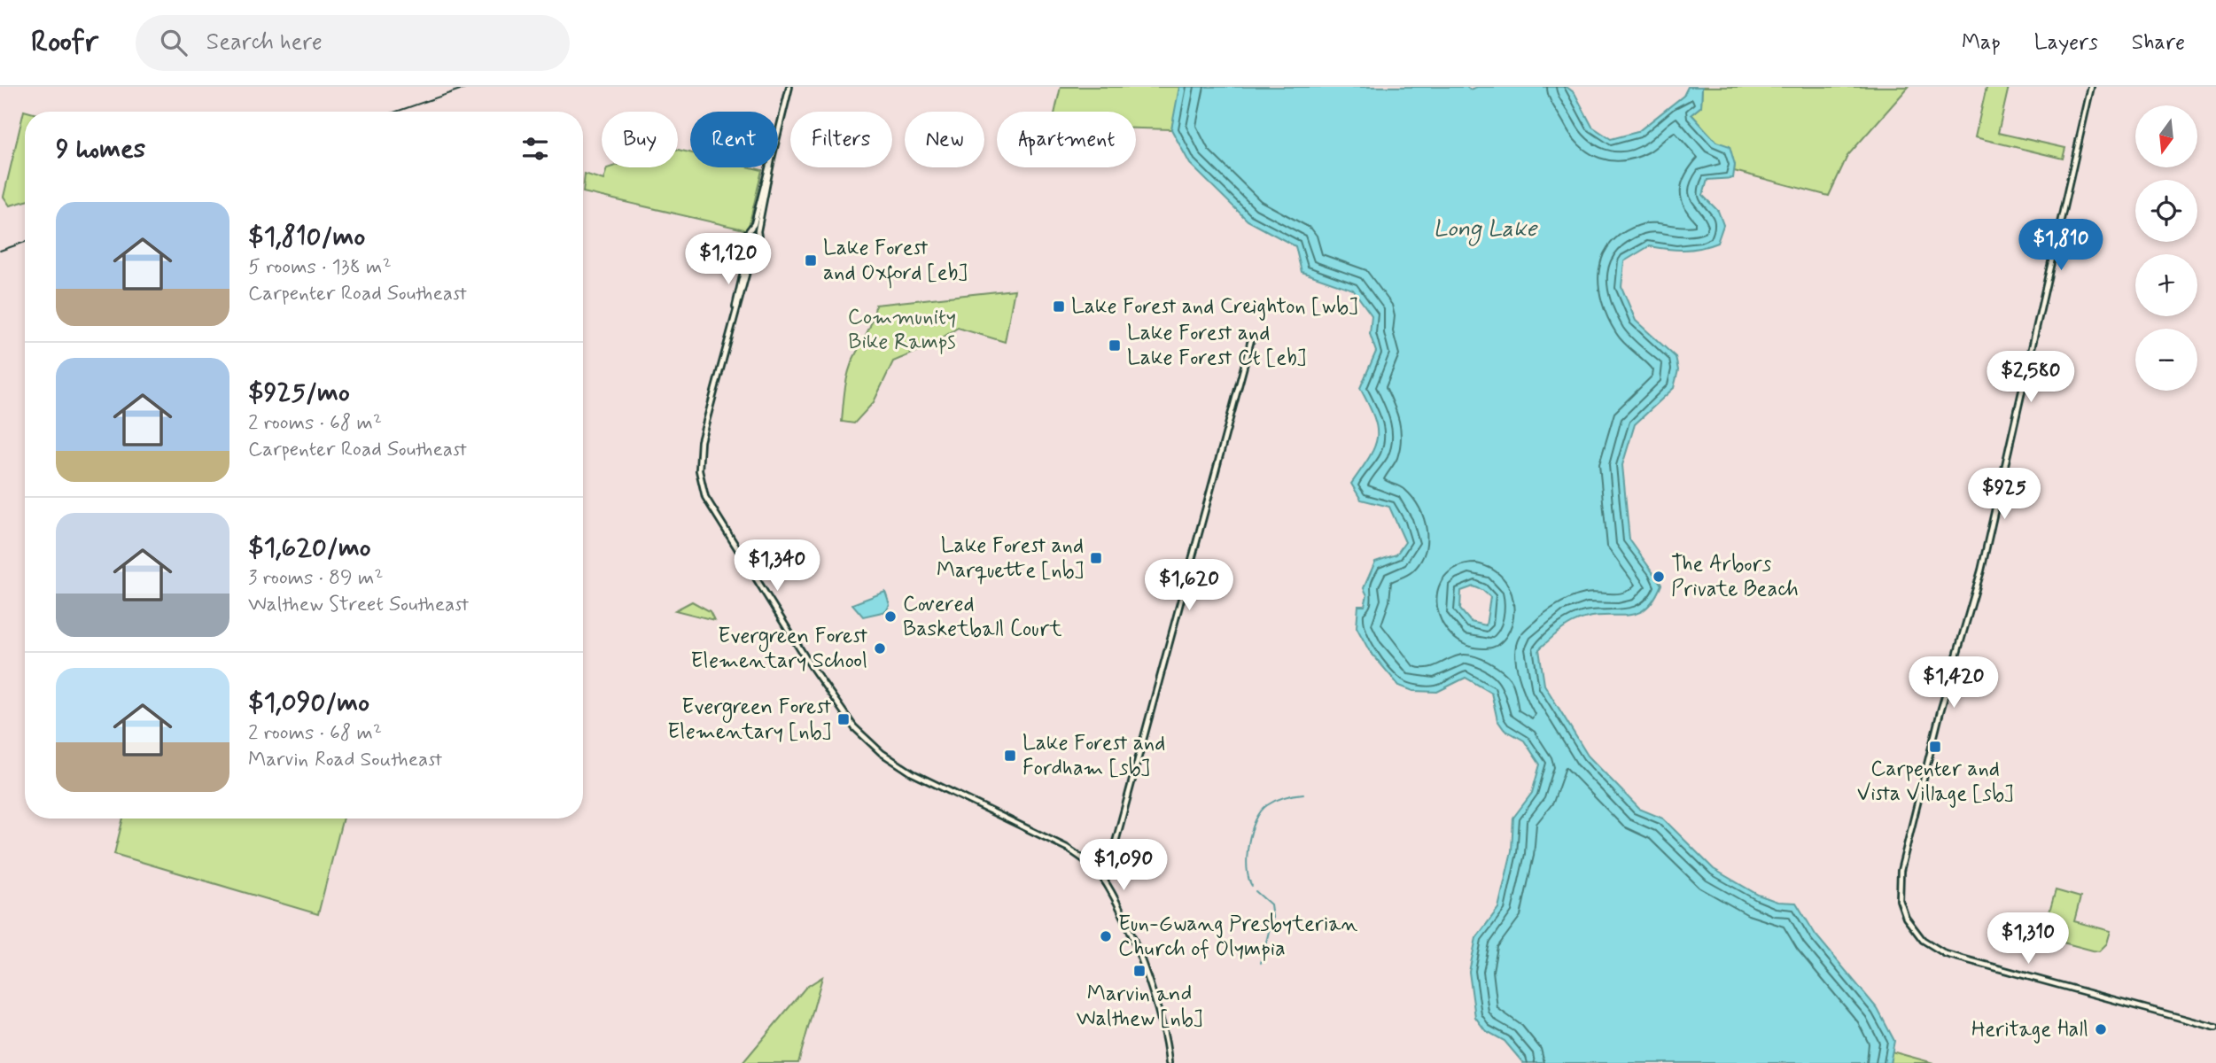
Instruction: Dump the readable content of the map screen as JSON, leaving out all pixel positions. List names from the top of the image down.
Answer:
{
  "water": ["Long Lake"],
  "parks": ["Community Bike Ramps"],
  "places": {
    "transit": [
      "Lake Forest and Oxford [eb]",
      "Lake Forest and Creighton [wb]",
      "Lake Forest and Lake Forest Ct [eb]",
      "Lake Forest and Marquette [nb]",
      "Evergreen Forest Elementary [nb]",
      "Carpenter and Vista Village [sb]",
      "Lake Forest and Fordham [sb]",
      "Marvin and Walthew [nb]"
    ],
    "other": [
      "The Arbors Private Beach",
      "Covered Basketball Court",
      "Evergreen Forest Elementary School",
      "Eun-Gwang Presbyterian Church of Olympia",
      "Heritage Hall"
    ]
  },
  "north": "bottom",
  "page": {
    "header": "Roofr",
    "search": "Search here",
    "nav": ["Map", "Layers", "Share"],
    "map_buttons": ["+", "−"],
    "chip": [
      "Buy",
      "Rent",
      "Filters",
      "New",
      "Apartment"
    ],
    "heading": "9 homes",
    "list": [
      {
        "name": "$1,810/mo",
        "note": "5 rooms · 138 m² · Carpenter Road Southeast"
      },
      {
        "name": "$925/mo",
        "note": "2 rooms · 68 m² · Carpenter Road Southeast"
      },
      {
        "name": "$1,620/mo",
        "note": "3 rooms · 89 m² · Walthew Street Southeast"
      },
      {
        "name": "$1,090/mo",
        "note": "2 rooms · 68 m² · Marvin Road Southeast"
      }
    ],
    "price": [
      "$1,810",
      "$1,120",
      "$2,580",
      "$925",
      "$1,340",
      "$1,620",
      "$1,420",
      "$1,090",
      "$1,310"
    ]
  }
}
